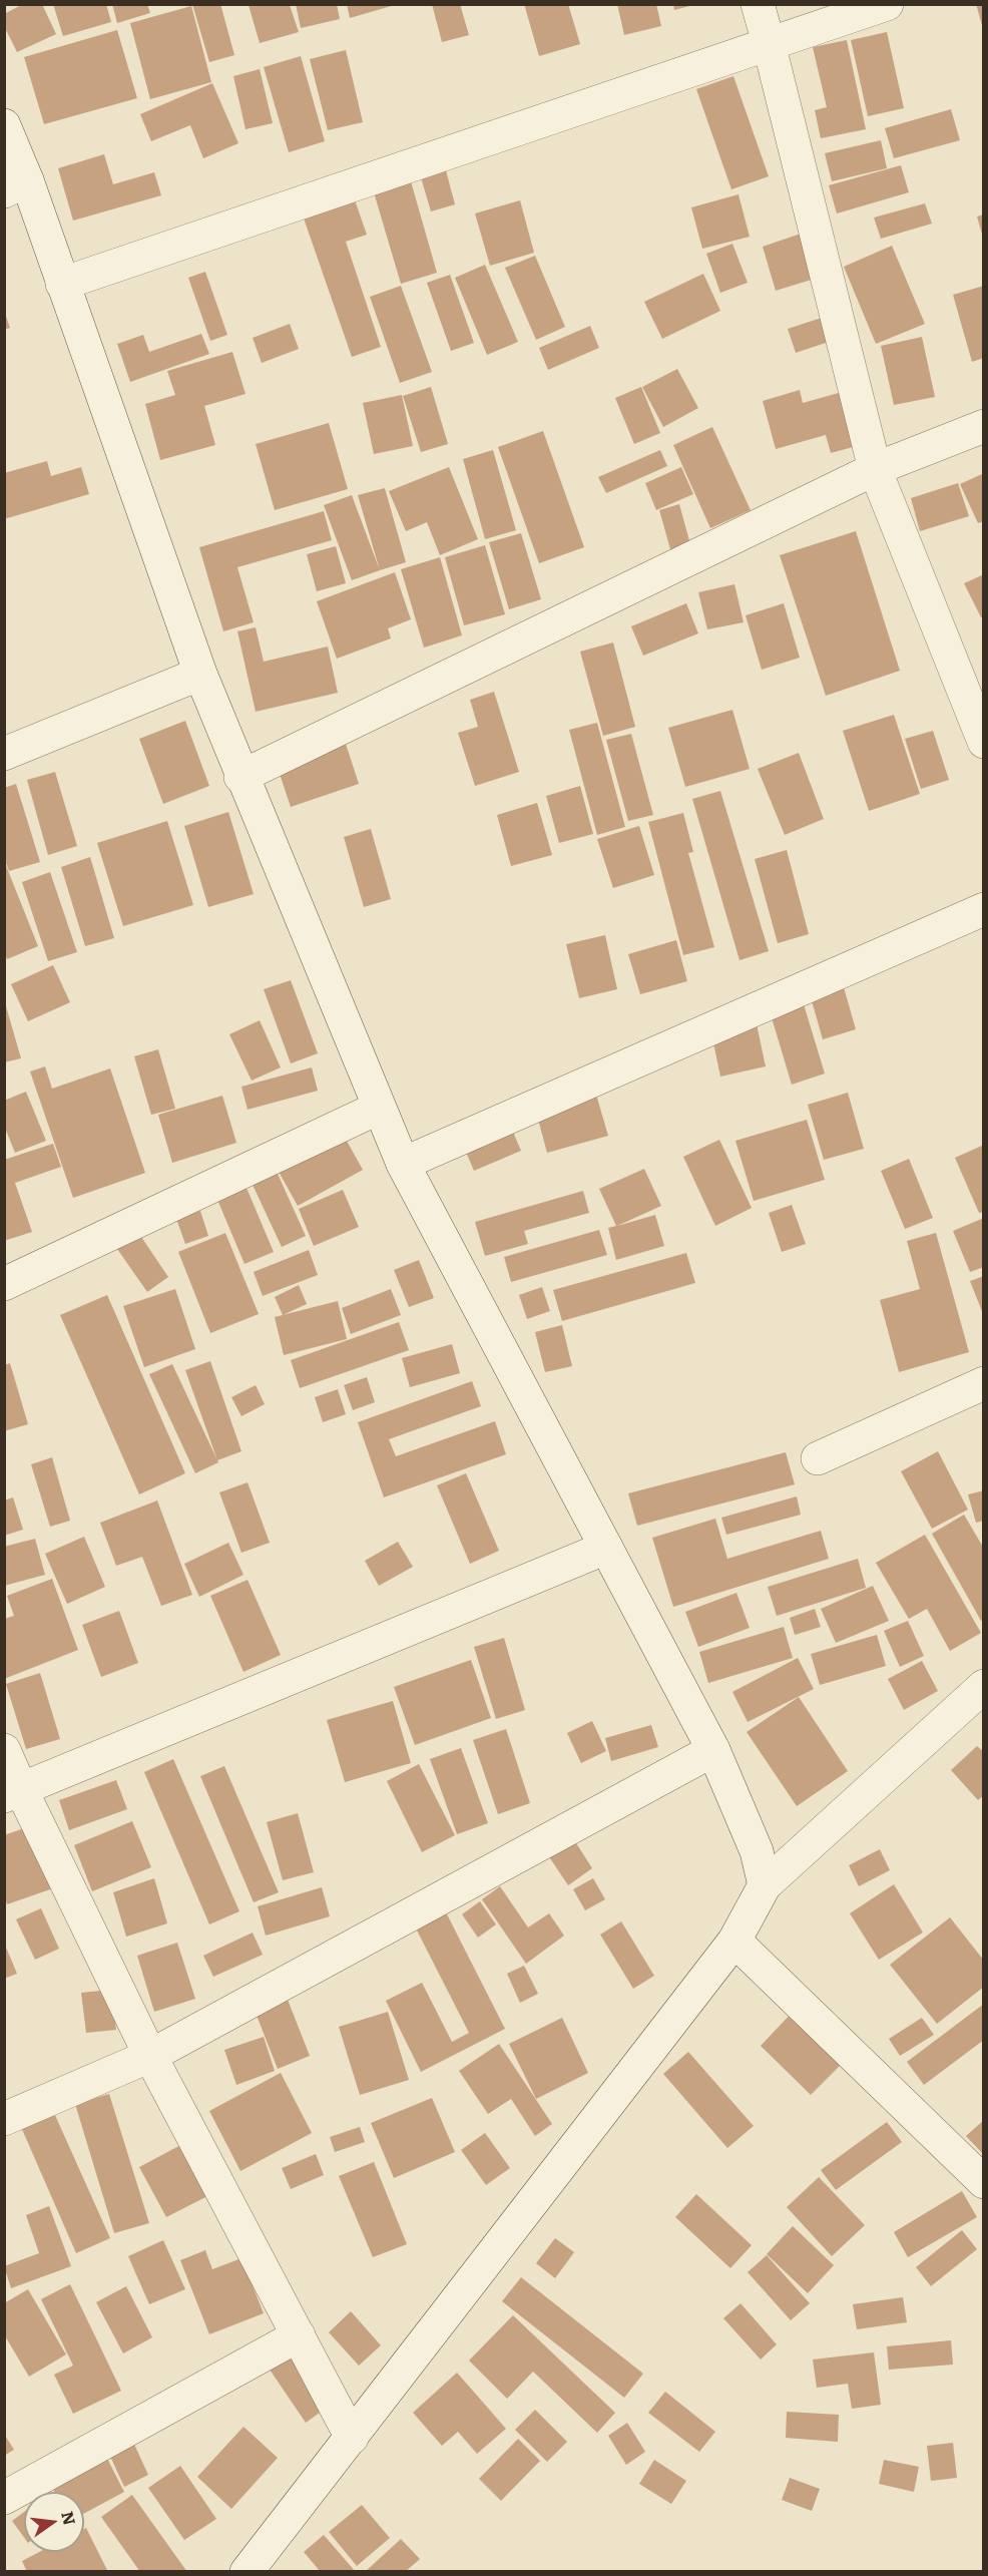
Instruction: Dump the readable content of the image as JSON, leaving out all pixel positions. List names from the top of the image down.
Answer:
{
  "north": "right"
}
